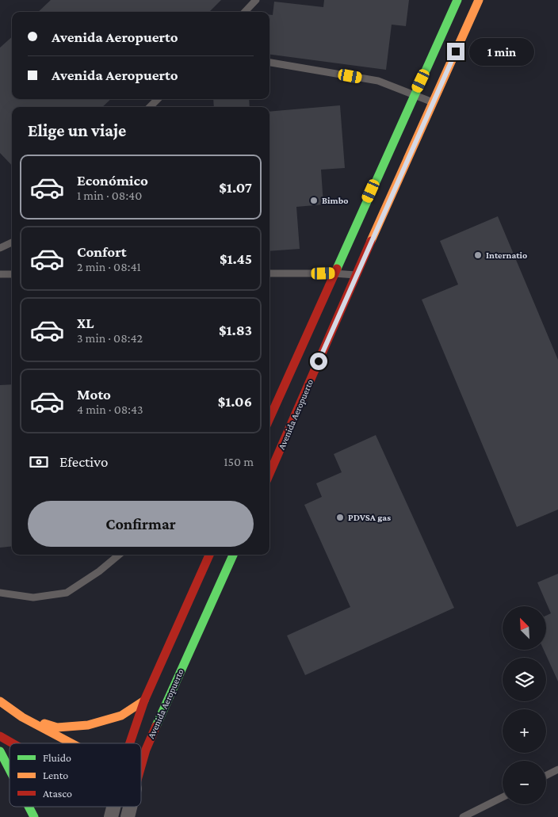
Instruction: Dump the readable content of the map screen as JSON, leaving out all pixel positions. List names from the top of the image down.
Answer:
{
  "streets": {
    "street": ["Avenida Aeropuerto"]
  },
  "places": ["Bimbo", "Internatio", "PDVSA gas"],
  "legend": ["Fluido", "Lento", "Atasco"],
  "north": "top left",
  "page": {
    "banner": ["Avenida Aeropuerto", "Avenida Aeropuerto"],
    "bubble": "1 min",
    "heading": "Elige un viaje",
    "list": [
      {
        "name": "Económico",
        "note": "1 min · 08:40",
        "value": "$1.07"
      },
      {
        "name": "Confort",
        "note": "2 min · 08:41",
        "value": "$1.45"
      },
      {
        "name": "XL",
        "note": "3 min · 08:42",
        "value": "$1.83"
      },
      {
        "name": "Moto",
        "note": "4 min · 08:43",
        "value": "$1.06"
      }
    ],
    "pay": ["Efectivo", "150 m"],
    "buttons": "Confirmar",
    "map_buttons": ["+", "−"]
  }
}
